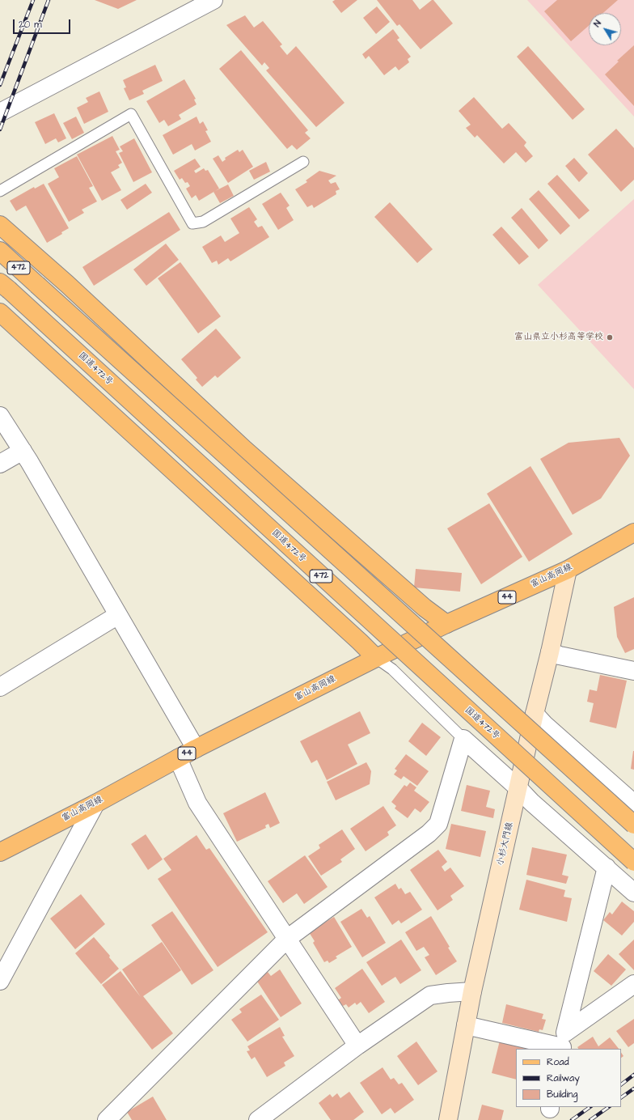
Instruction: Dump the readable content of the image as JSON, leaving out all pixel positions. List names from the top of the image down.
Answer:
{
  "streets": {
    "main road": [
      "472",
      "国道472号",
      "富山高岡線",
      "44",
      "小杉大門線"
    ]
  },
  "crossings": [
    ["富山高岡線", "小杉大門線"]
  ],
  "places": ["富山県立小杉高等学校"],
  "legend": ["Road", "Railway", "Building"],
  "scale_bar": "20 m",
  "north": "top left"
}
